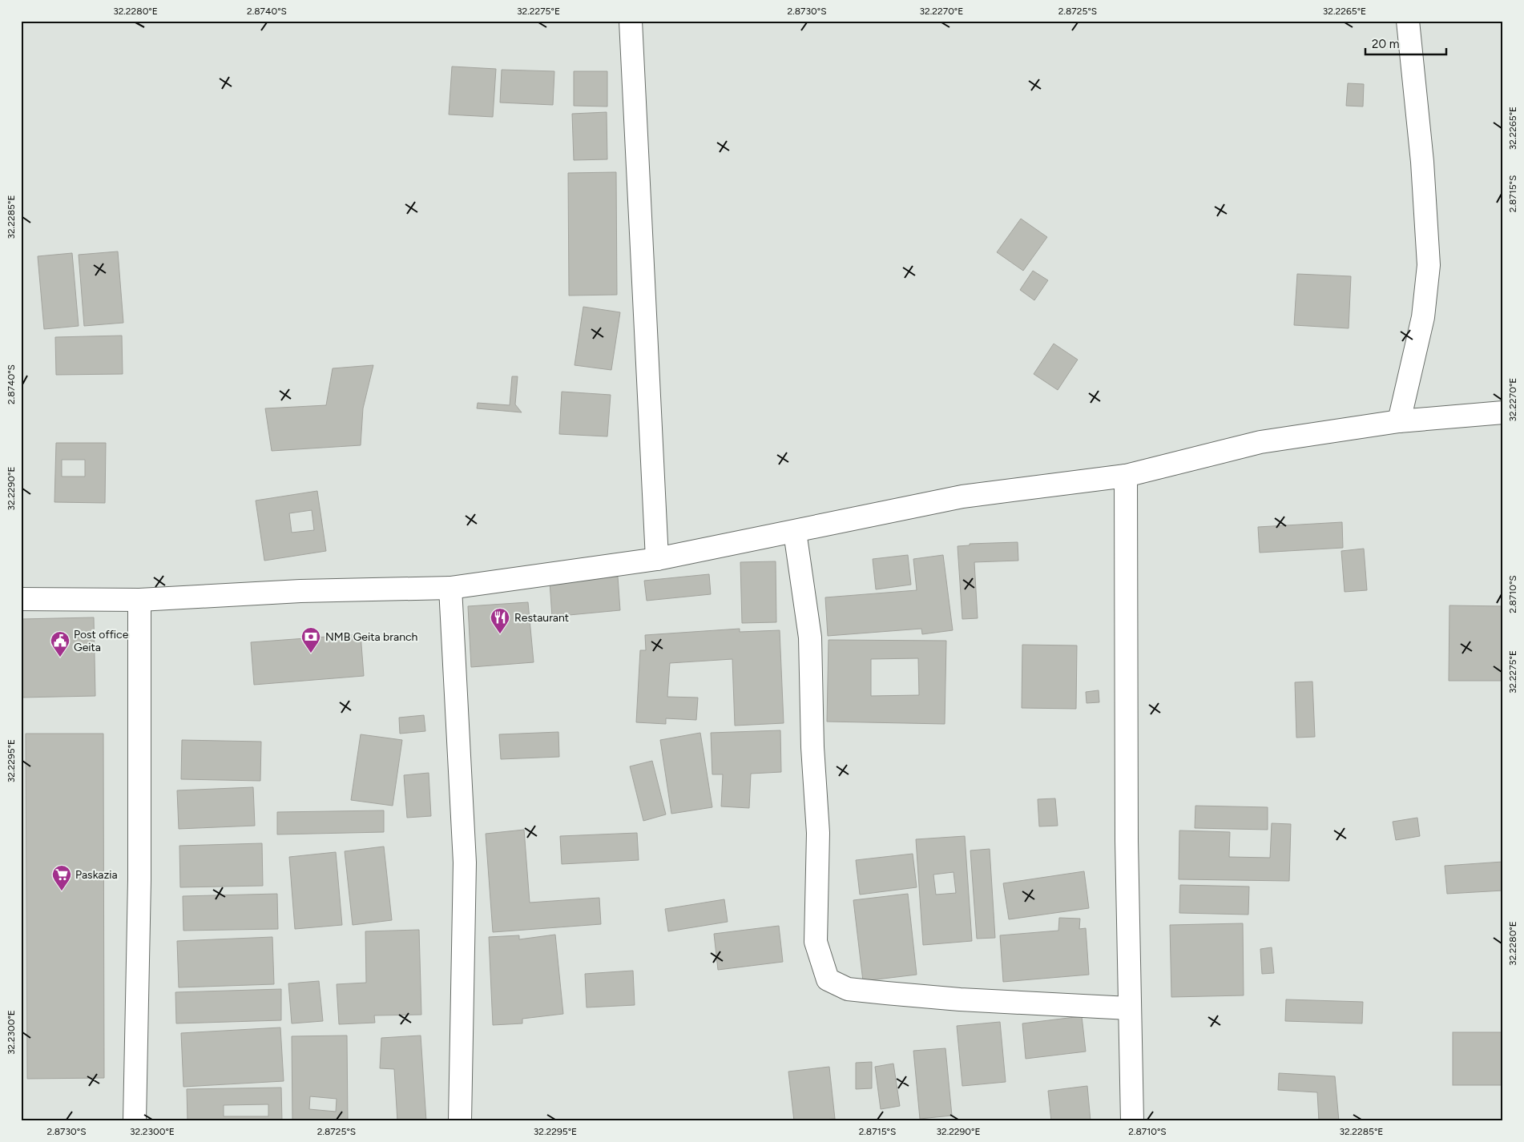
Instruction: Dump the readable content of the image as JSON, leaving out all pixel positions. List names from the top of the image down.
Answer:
{
  "places": {
    "restaurant": ["Restaurant"],
    "bank": ["NMB Geita branch"],
    "public building": ["Post office Geita"],
    "supermarket": ["Paskazia"]
  },
  "scale_bar": "20 m",
  "coordinates": [
    "32.2280°E",
    "2.8740°S",
    "32.2275°E",
    "2.8730°S",
    "32.2270°E",
    "2.8725°S",
    "32.2265°E",
    "2.8715°S",
    "32.2285°E",
    "32.2290°E",
    "2.8710°S",
    "32.2295°E",
    "32.2300°E"
  ]
}
